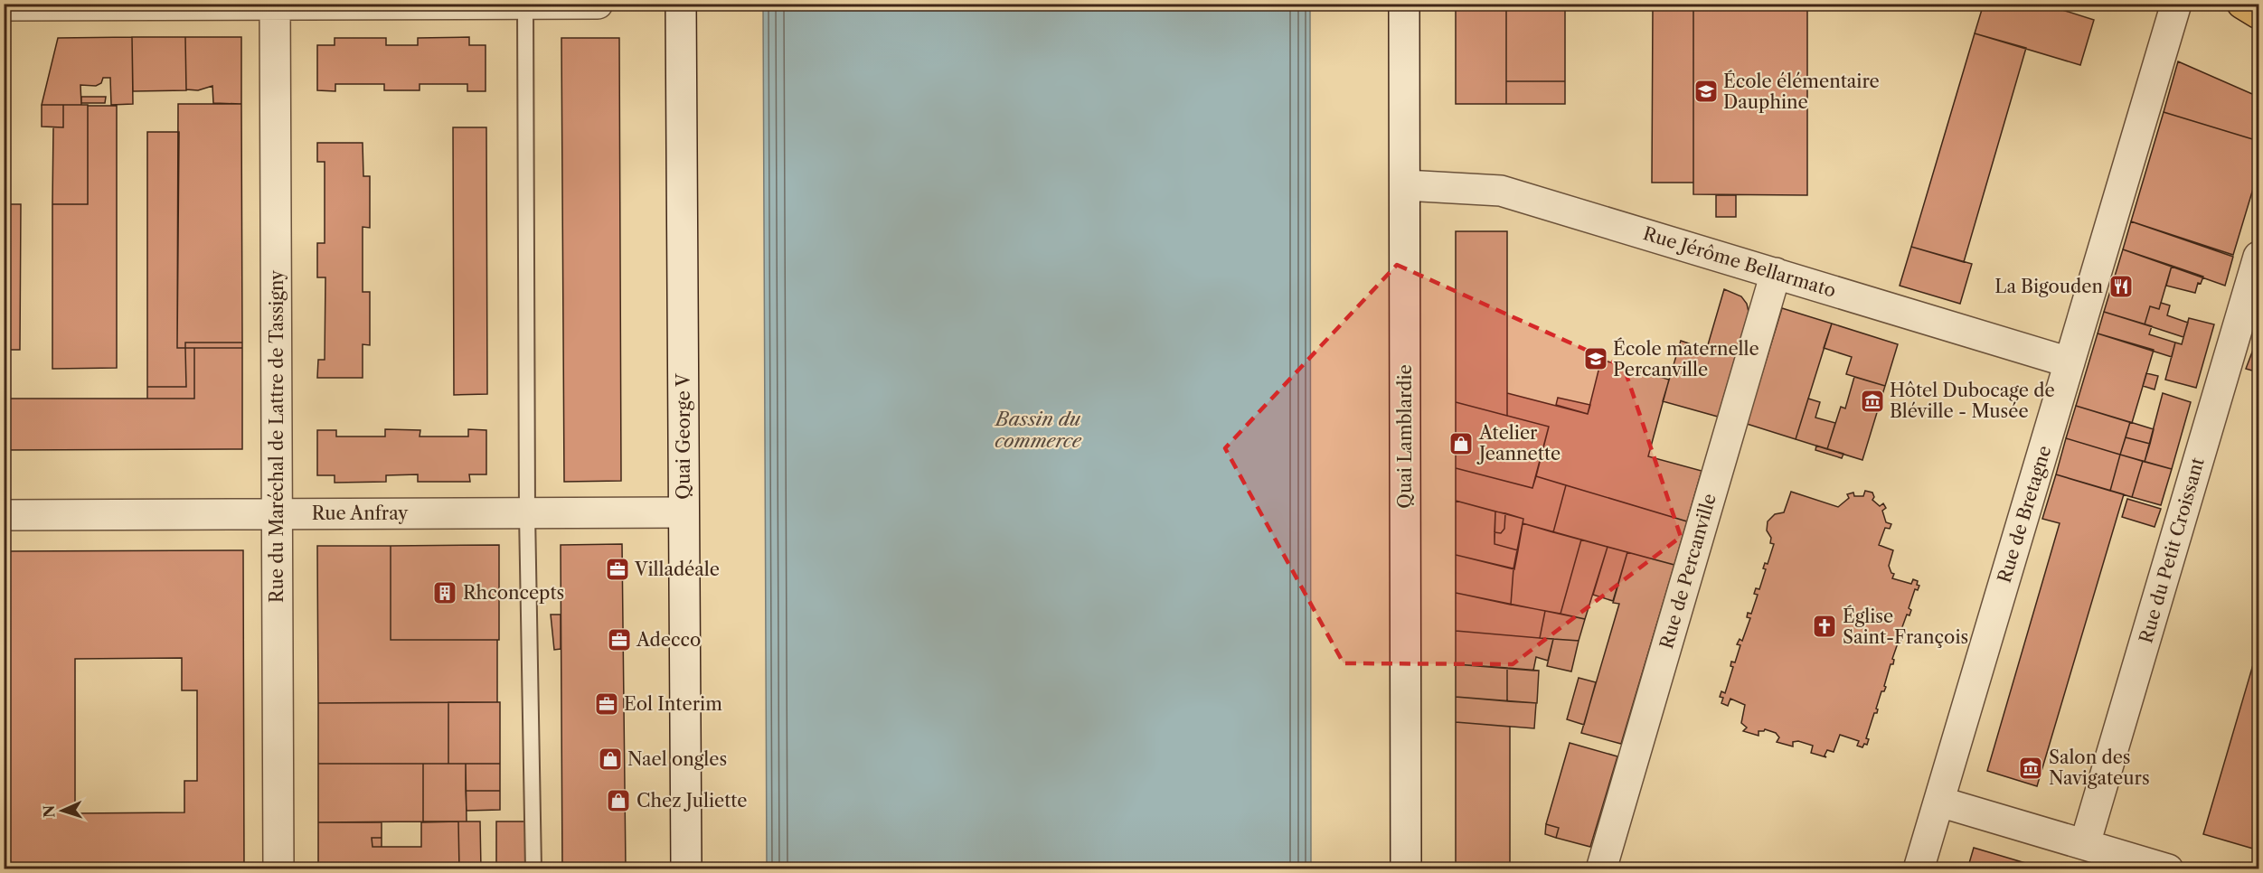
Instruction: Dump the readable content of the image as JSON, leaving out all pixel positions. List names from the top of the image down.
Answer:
{
  "streets": {
    "street": [
      "Rue Jérôme Bellarmato",
      "Rue du Maréchal de Lattre de Tassigny",
      "Quai George V",
      "Quai Lamblardie",
      "Rue Anfray",
      "Rue de Bretagne",
      "Rue du Petit Croissant",
      "Rue de Percanville"
    ]
  },
  "crossings": [
    ["Rue Jérôme Bellarmato", "Quai Lamblardie"],
    ["Rue Jérôme Bellarmato", "Rue de Bretagne"],
    ["Rue Jérôme Bellarmato", "Rue de Percanville"],
    ["Rue du Maréchal de Lattre de Tassigny", "Rue Anfray"],
    ["Quai George V", "Rue Anfray"]
  ],
  "water": ["Bassin du commerce"],
  "places": {
    "school or university": ["École élémentaire Dauphine", "École maternelle Percanville"],
    "restaurant": ["La Bigouden"],
    "museum": ["Hôtel Dubocage de Bléville - Musée", "Salon des Navigateurs"],
    "shop": ["Atelier Jeannette", "Nael ongles", "Chez Juliette"],
    "office": ["Villadéale", "Adecco", "Eol Interim"],
    "building": ["Rhconcepts"],
    "church": ["Église Saint-François"]
  },
  "north": "left"
}
